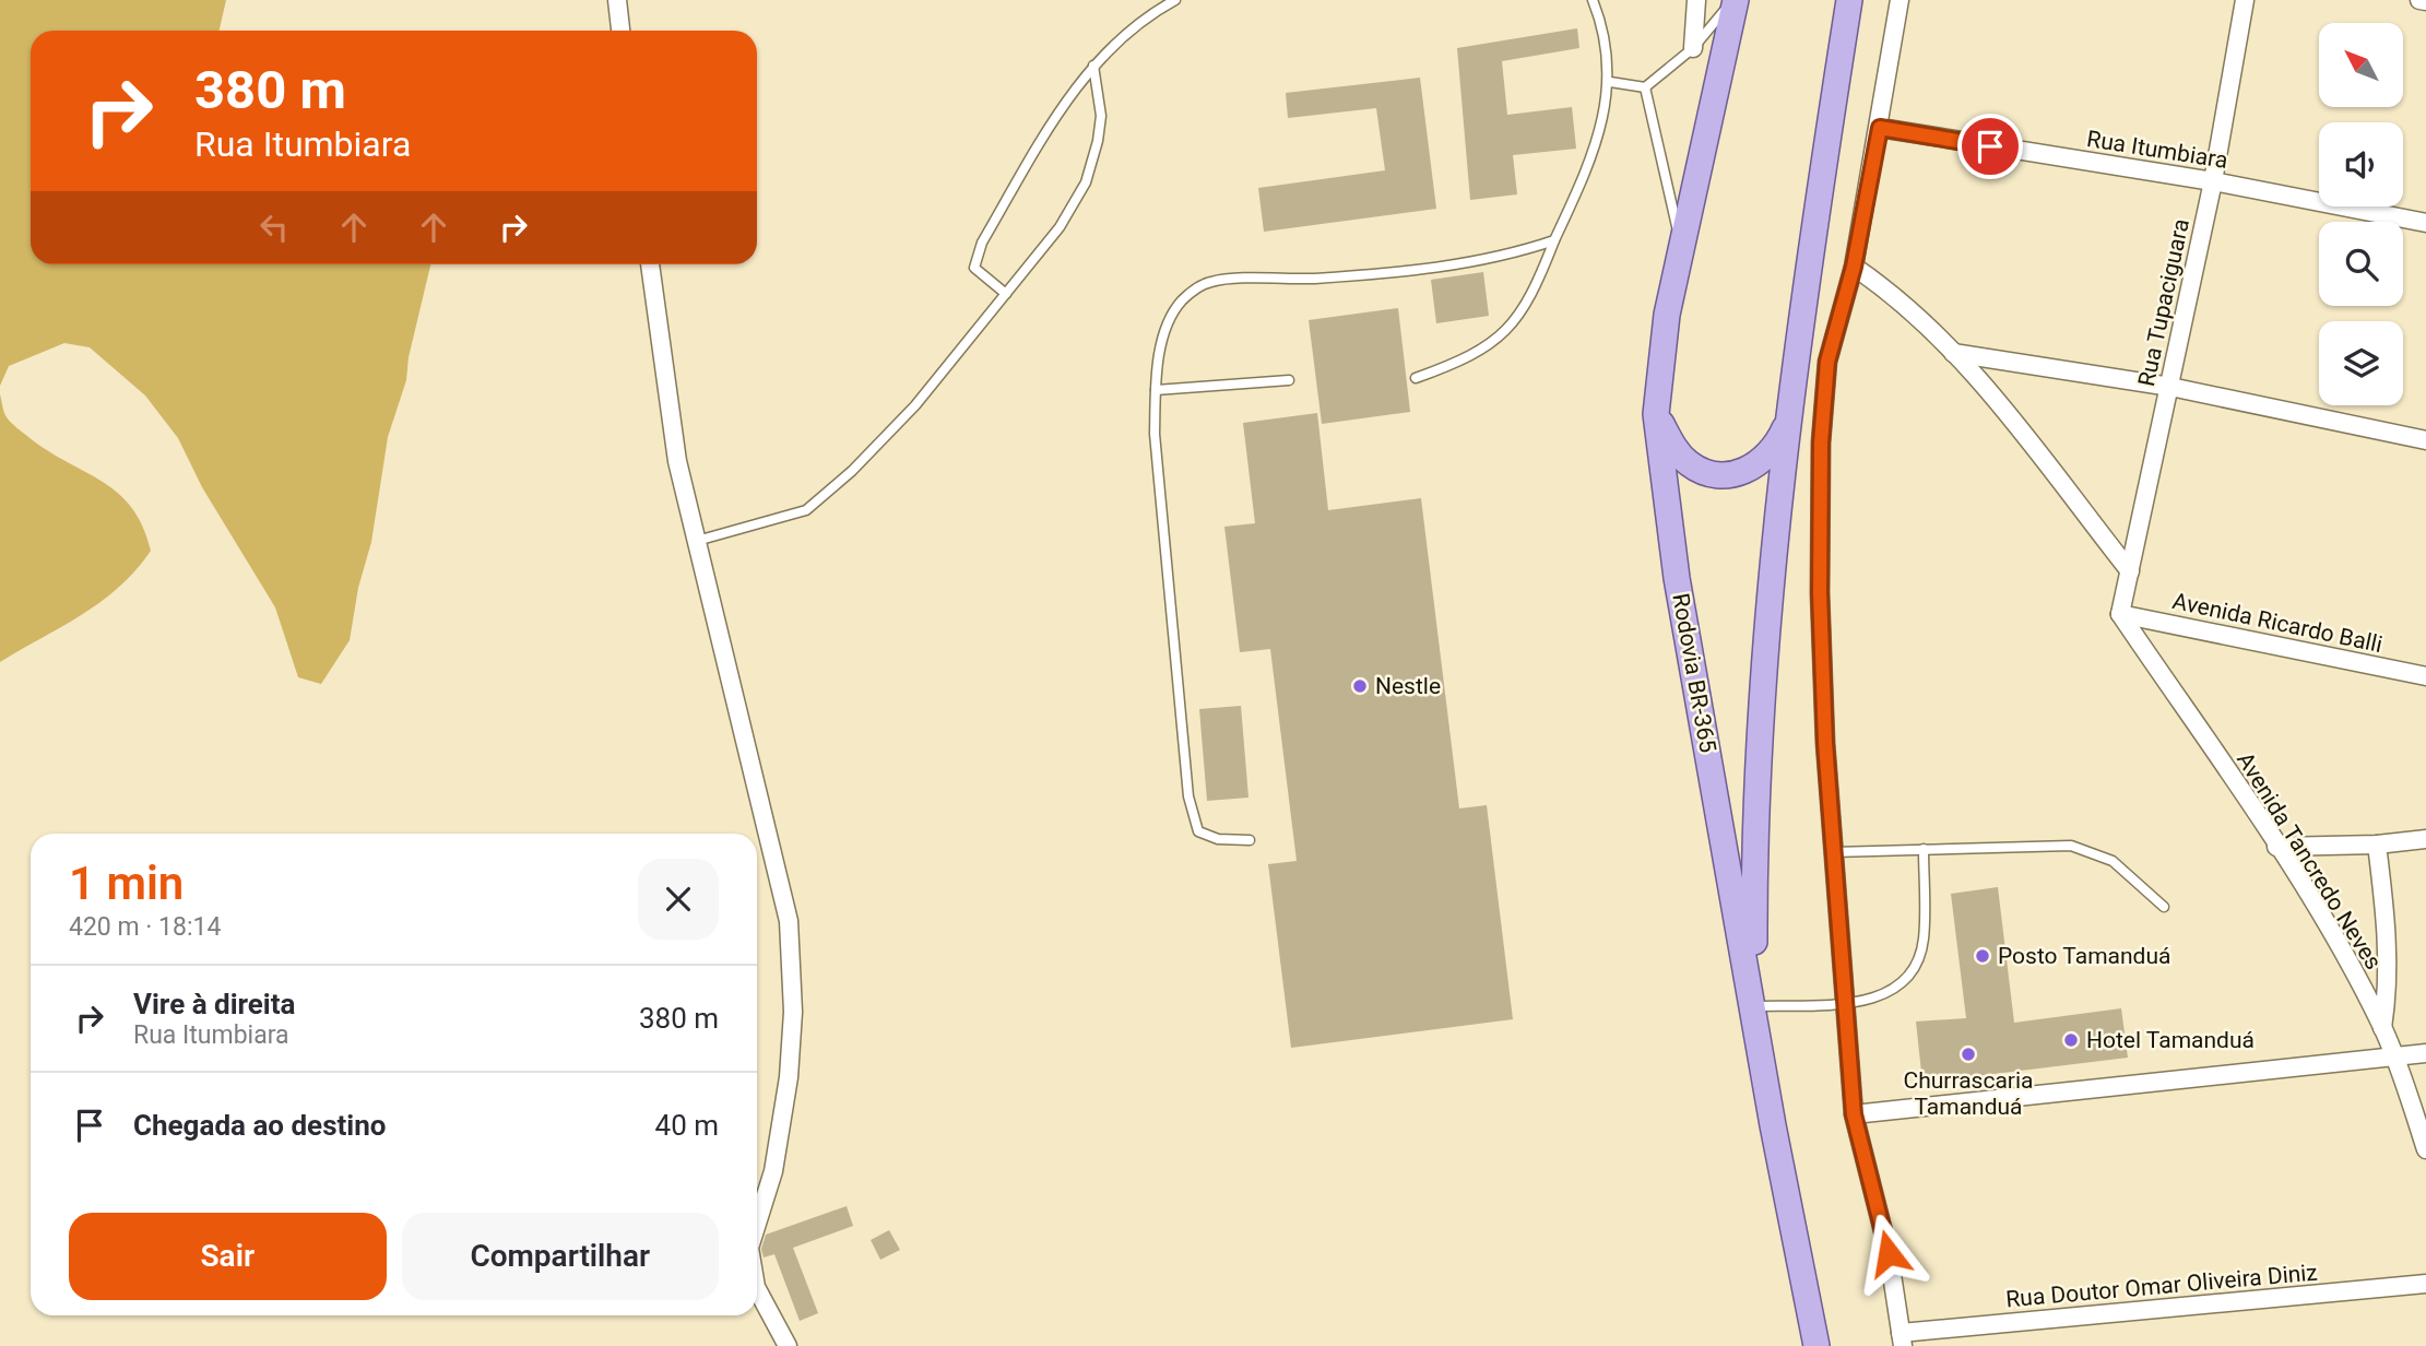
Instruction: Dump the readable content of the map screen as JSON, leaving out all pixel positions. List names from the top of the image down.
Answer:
{
  "streets": {
    "main road": ["Rodovia BR-365"],
    "street": [
      "Rua Itumbiara",
      "Rua Tupaciguara",
      "Avenida Ricardo Balli",
      "Avenida Tancredo Neves",
      "Rua Doutor Omar Oliveira Diniz"
    ]
  },
  "crossings": [
    ["Rua Itumbiara", "Rua Tupaciguara"],
    ["Rua Tupaciguara", "Avenida Ricardo Balli"],
    ["Rua Tupaciguara", "Avenida Tancredo Neves"],
    ["Avenida Ricardo Balli", "Avenida Tancredo Neves"]
  ],
  "places": [
    "Nestle",
    "Posto Tamanduá",
    "Hotel Tamanduá",
    "Churrascaria Tamanduá"
  ],
  "north": "top left",
  "page": {
    "turn": ["380 m", "Rua Itumbiara"],
    "heading": ["1 min", "420 m · 18:14"],
    "list": [
      {
        "name": "Vire à direita",
        "note": "Rua Itumbiara",
        "value": "380 m"
      },
      {
        "name": "Chegada ao destino",
        "value": "40 m"
      }
    ],
    "buttons": ["Sair", "Compartilhar"]
  }
}
